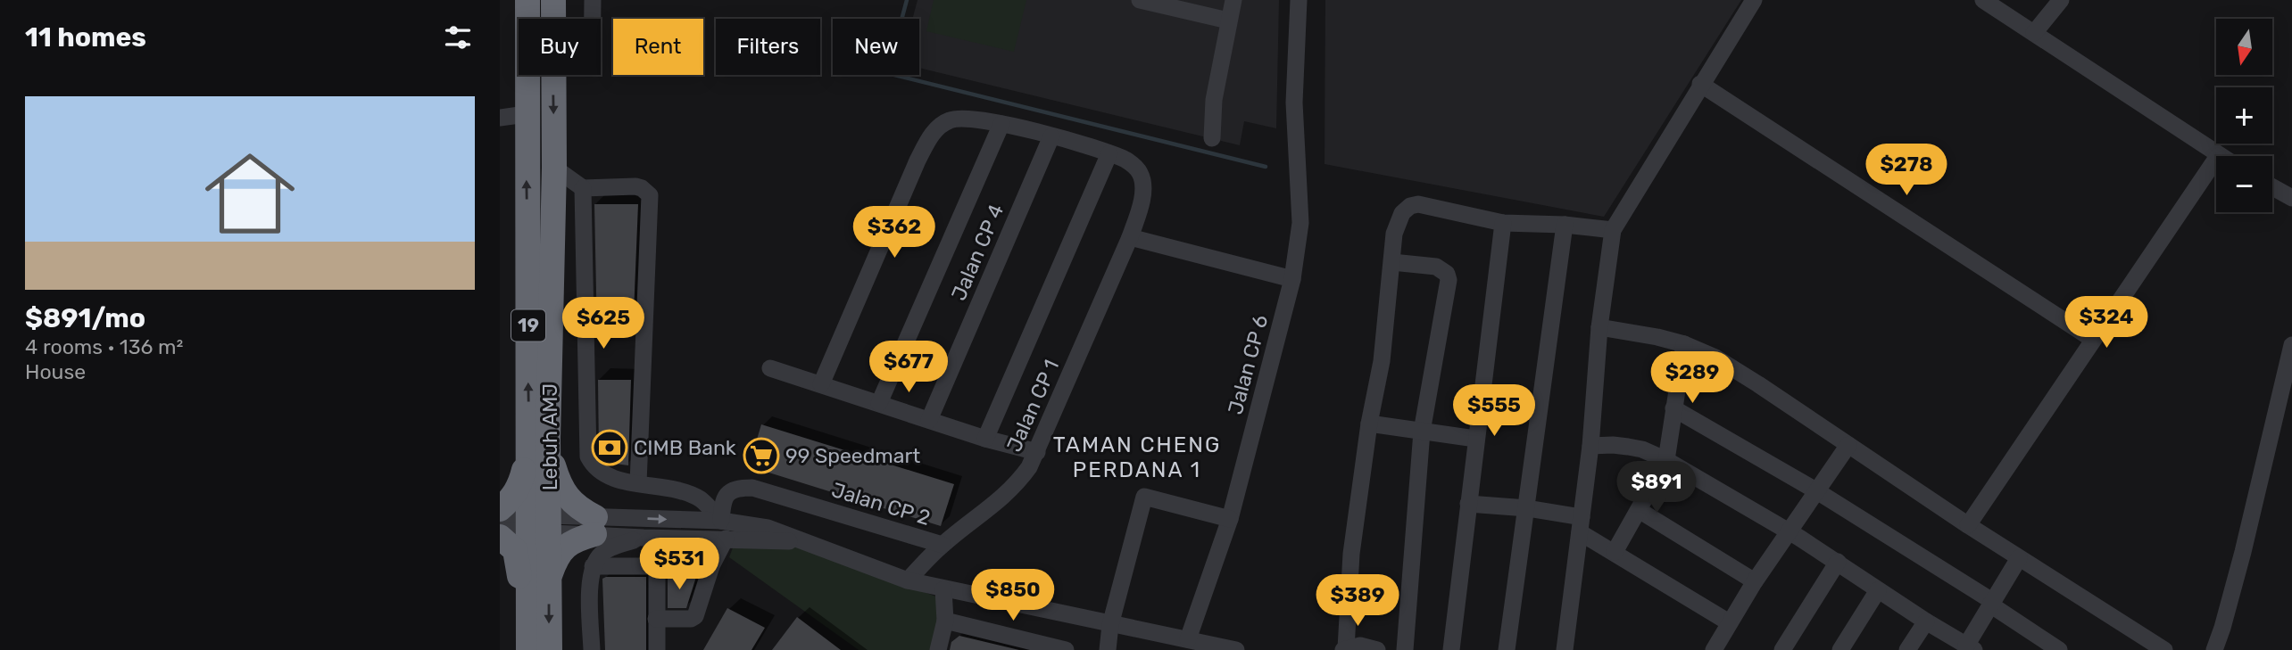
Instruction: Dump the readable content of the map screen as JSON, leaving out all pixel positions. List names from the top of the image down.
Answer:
{
  "streets": {
    "highway": ["19", "Lebuh AMJ"],
    "street": [
      "Jalan CP 4",
      "Jalan CP 6",
      "Jalan CP 1",
      "Jalan CP 2"
    ]
  },
  "crossings": [
    ["Jalan CP 1", "Jalan CP 2"]
  ],
  "districts": ["TAMAN CHENG PERDANA 1"],
  "places": {
    "bank": ["CIMB Bank"],
    "supermarket": ["99 Speedmart"]
  },
  "north": "bottom",
  "page": {
    "heading": "11 homes",
    "map_buttons": ["+", "−"],
    "chip": [
      "Buy",
      "Rent",
      "Filters",
      "New"
    ],
    "list": [
      {
        "name": "$891/mo",
        "note": "4 rooms · 136 m² · House"
      }
    ],
    "price": [
      "$278",
      "$362",
      "$324",
      "$625",
      "$677",
      "$289",
      "$555",
      "$891",
      "$531",
      "$850",
      "$389"
    ]
  }
}
